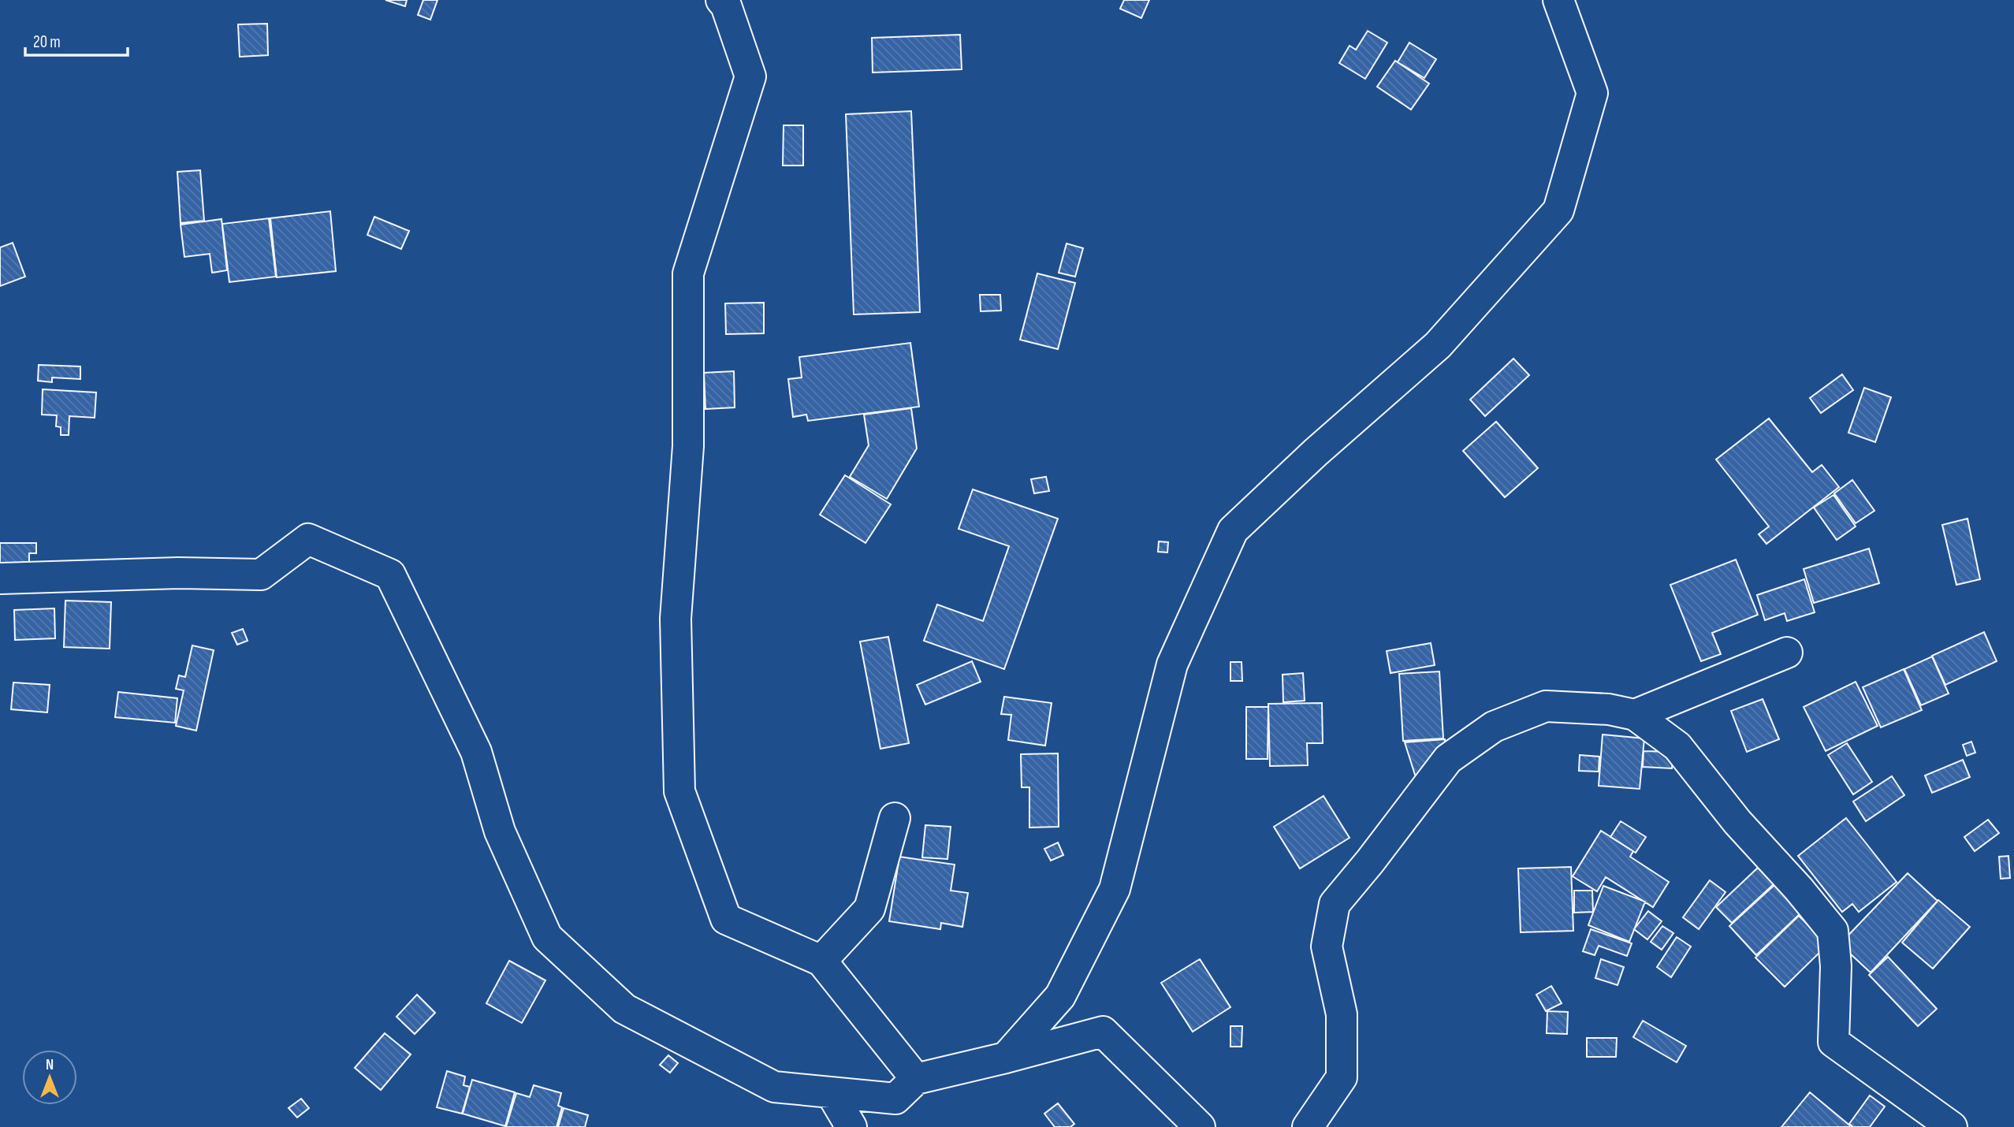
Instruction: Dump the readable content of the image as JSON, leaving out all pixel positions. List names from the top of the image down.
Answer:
{
  "scale_bar": "20 m",
  "north": "top"
}
